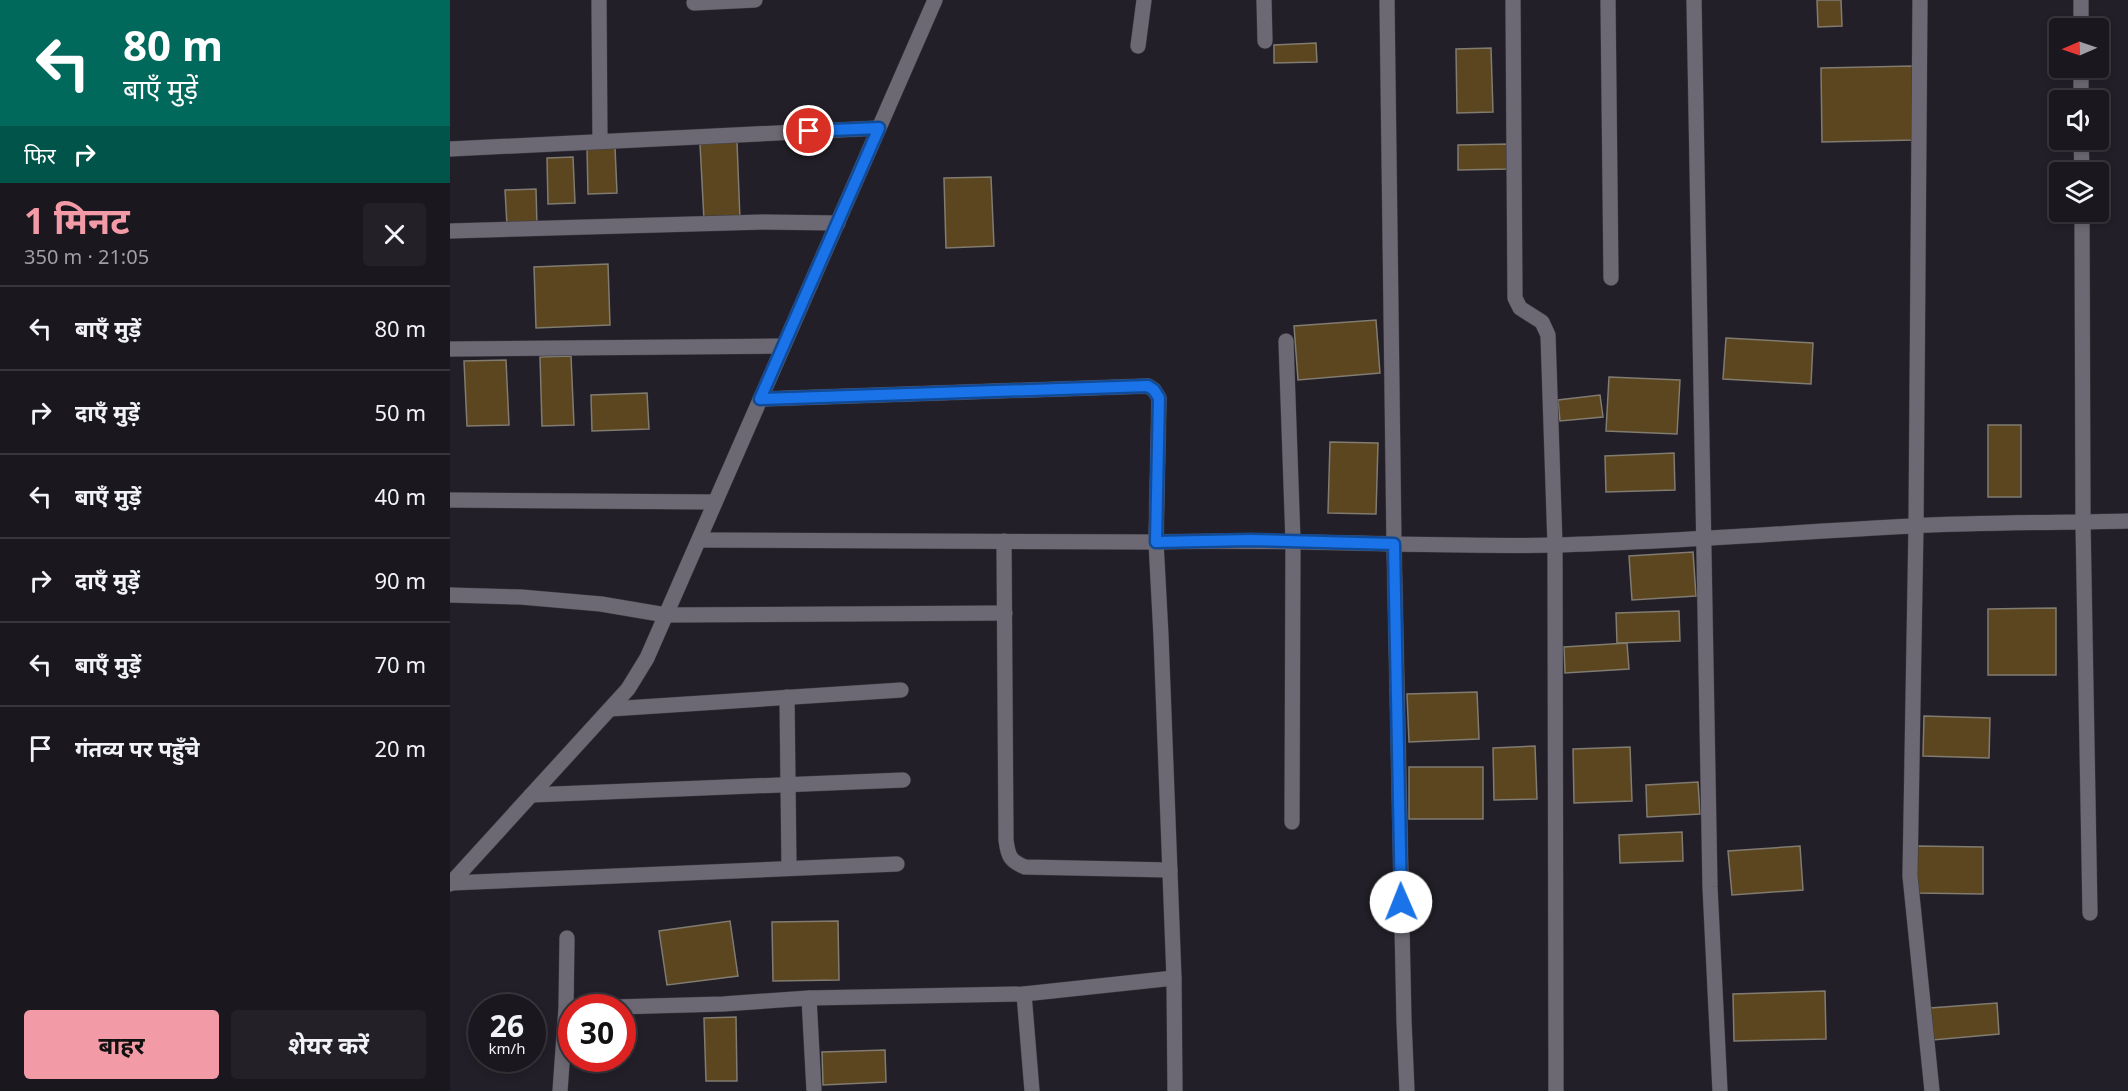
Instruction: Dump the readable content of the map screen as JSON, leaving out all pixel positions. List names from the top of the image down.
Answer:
{
  "north": "left",
  "page": {
    "turn": ["80 m", "बाएँ मुड़ें"],
    "then": "फिर",
    "heading": ["1 मिनट", "350 m · 21:05"],
    "list": [
      {
        "name": "बाएँ मुड़ें",
        "value": "80 m"
      },
      {
        "name": "दाएँ मुड़ें",
        "value": "50 m"
      },
      {
        "name": "बाएँ मुड़ें",
        "value": "40 m"
      },
      {
        "name": "दाएँ मुड़ें",
        "value": "90 m"
      },
      {
        "name": "बाएँ मुड़ें",
        "value": "70 m"
      },
      {
        "name": "गंतव्य पर पहुँचे",
        "value": "20 m"
      }
    ],
    "speed": "26 km/h",
    "limit": "30",
    "buttons": ["बाहर", "शेयर करें"]
  }
}
